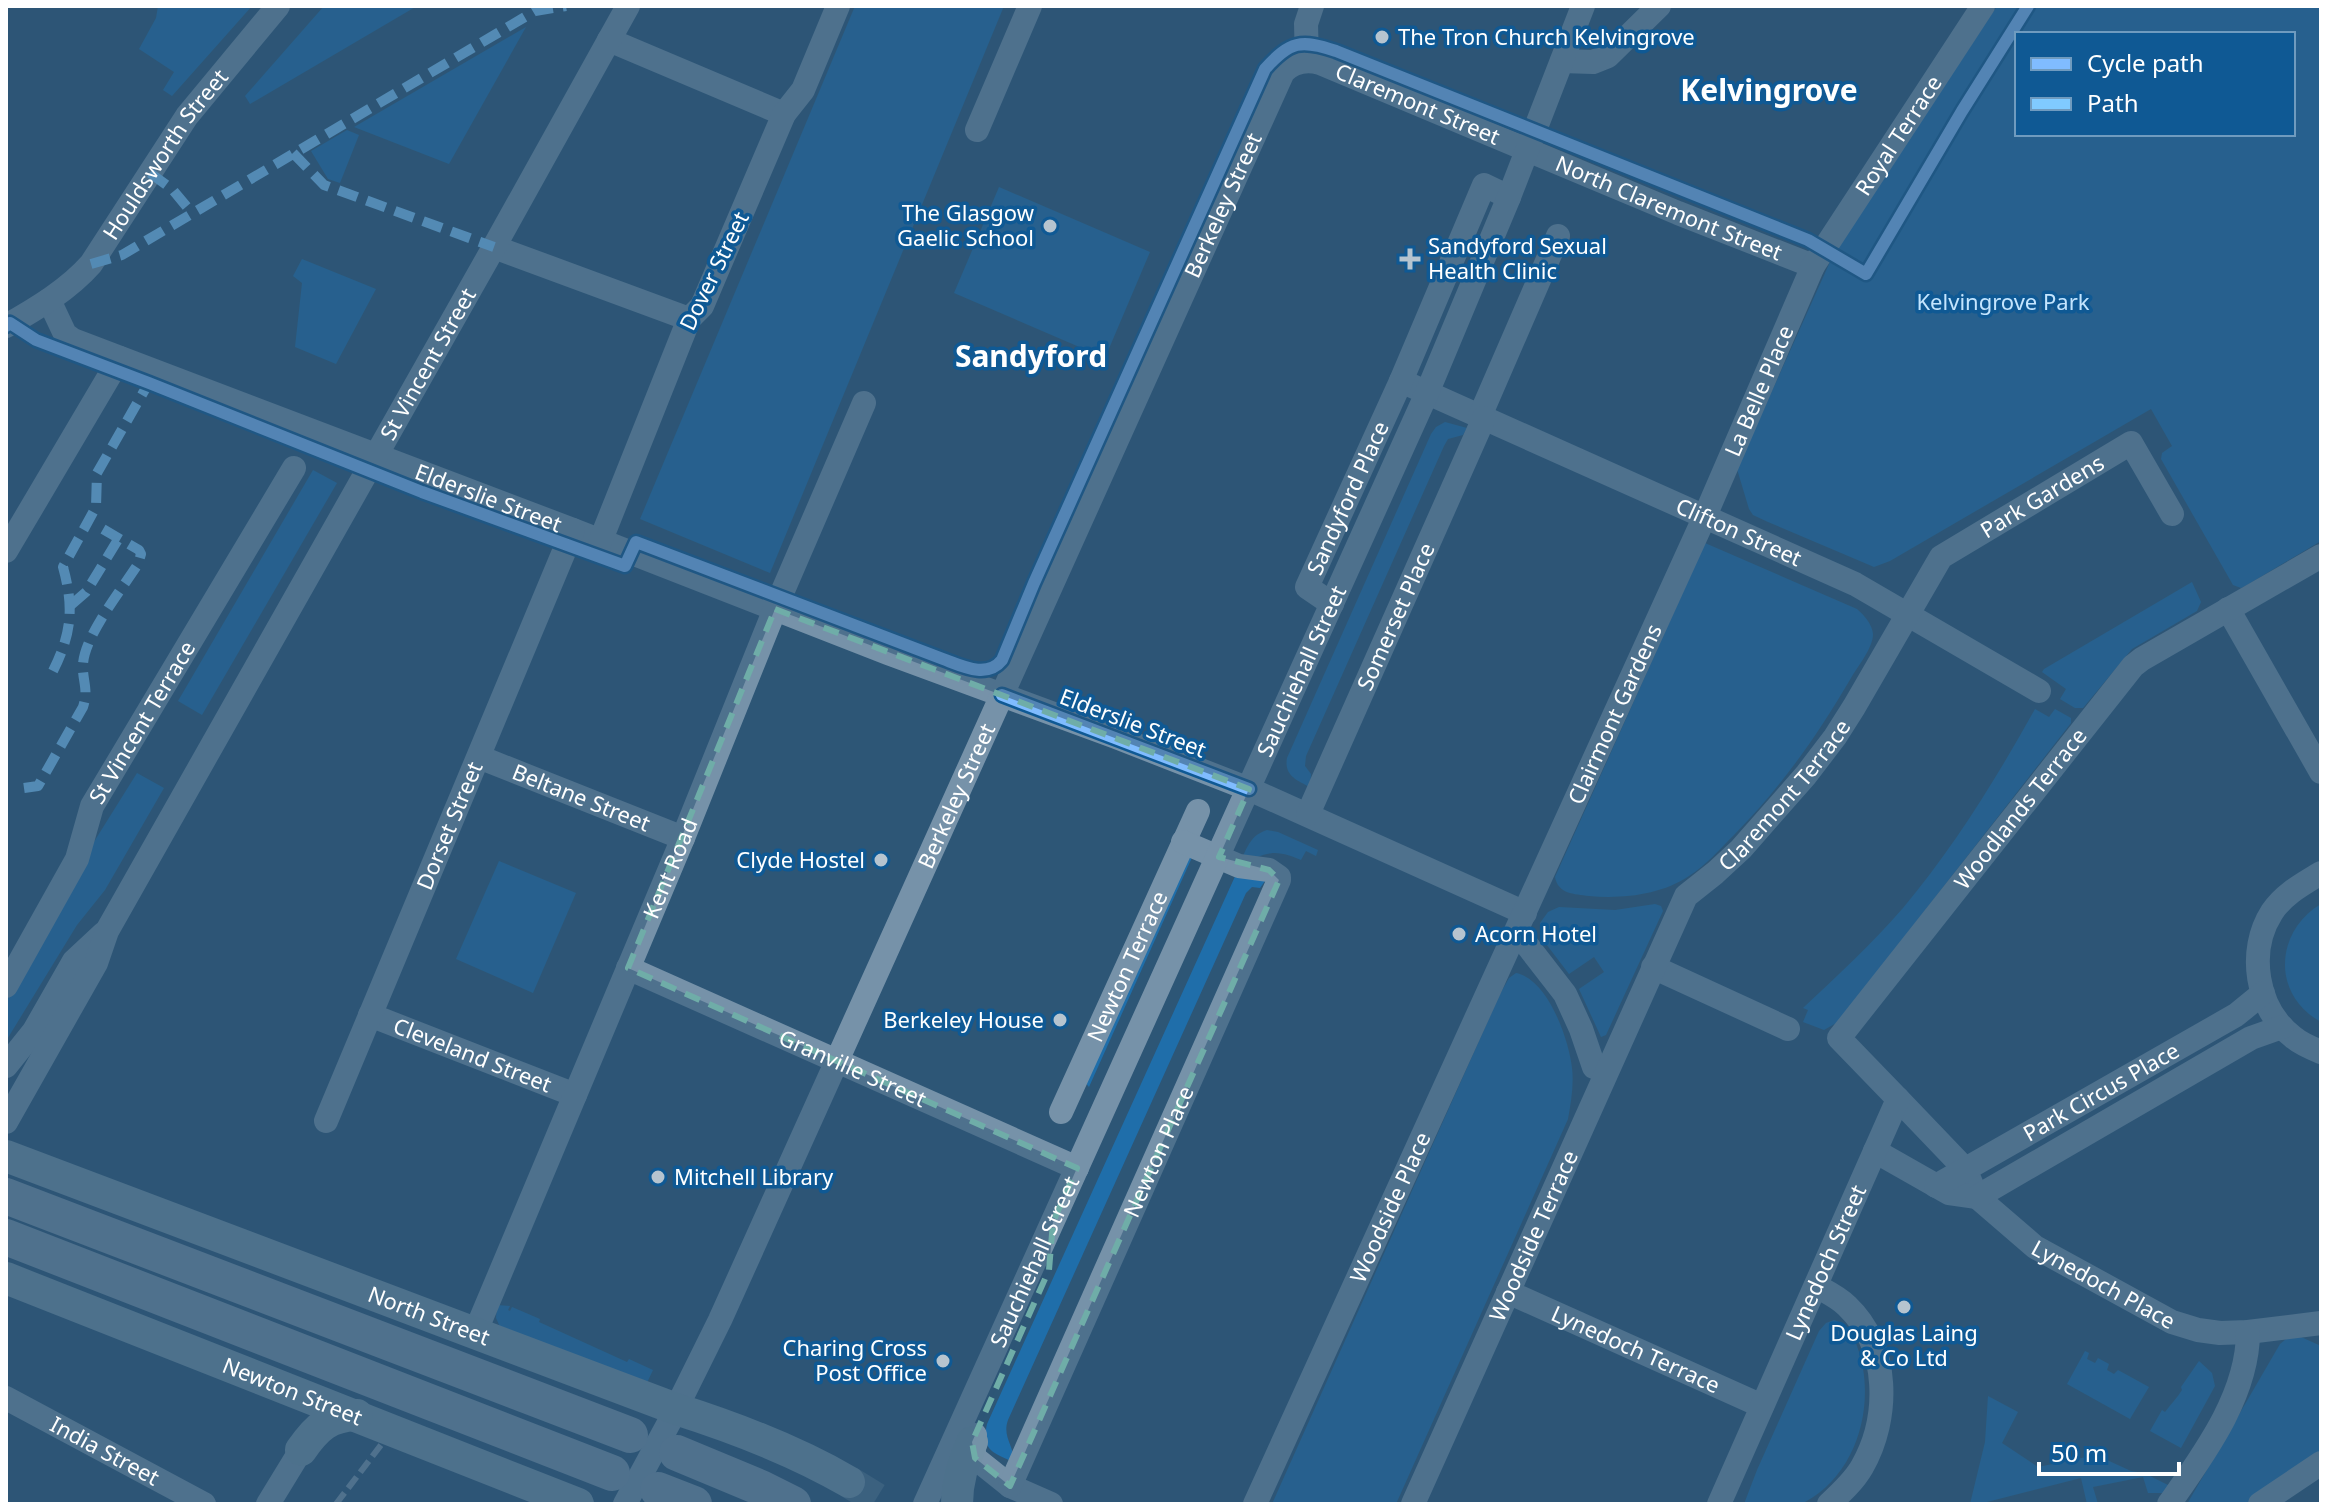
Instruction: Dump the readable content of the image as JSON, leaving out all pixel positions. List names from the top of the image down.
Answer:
{
  "streets": {
    "main road": ["North Street", "Newton Street"],
    "street": [
      "Claremont Street",
      "Royal Terrace",
      "Houldsworth Street",
      "Berkeley Street",
      "North Claremont Street",
      "Dover Street",
      "St Vincent Street",
      "La Belle Place",
      "Park Gardens",
      "Elderslie Street",
      "Sandyford Place",
      "Clifton Street",
      "Somerset Place",
      "Sauchiehall Street",
      "Clairmont Gardens",
      "St Vincent Terrace",
      "Claremont Terrace",
      "Beltane Street",
      "Woodlands Terrace",
      "Dorset Street",
      "Kent Road",
      "Newton Terrace",
      "Cleveland Street",
      "Granville Street",
      "Park Circus Place",
      "Newton Place",
      "Woodside Place",
      "Woodside Terrace",
      "Lynedoch Street",
      "Lynedoch Place",
      "Lynedoch Terrace",
      "India Street"
    ]
  },
  "crossings": [
    ["Claremont Street", "Berkeley Street"],
    ["Claremont Street", "North Claremont Street"],
    ["Claremont Street", "Sauchiehall Street"],
    ["Royal Terrace", "North Claremont Street"],
    ["Royal Terrace", "La Belle Place"],
    ["Houldsworth Street", "Elderslie Street"],
    ["Berkeley Street", "Elderslie Street"],
    ["Berkeley Street", "Granville Street"],
    ["Berkeley Street", "North Street"],
    ["North Claremont Street", "La Belle Place"],
    ["North Claremont Street", "Sauchiehall Street"],
    ["Dover Street", "Elderslie Street"],
    ["St Vincent Street", "Elderslie Street"],
    ["La Belle Place", "Clifton Street"],
    ["La Belle Place", "Clairmont Gardens"],
    ["Park Gardens", "Clifton Street"],
    ["Park Gardens", "Claremont Terrace"],
    ["Elderslie Street", "Somerset Place"],
    ["Elderslie Street", "Sauchiehall Street"],
    ["Elderslie Street", "Clairmont Gardens"],
    ["Elderslie Street", "Dorset Street"],
    ["Elderslie Street", "Kent Road"],
    ["Elderslie Street", "Woodside Place"],
    ["Sandyford Place", "Sauchiehall Street"],
    ["Clifton Street", "Somerset Place"],
    ["Clifton Street", "Sauchiehall Street"],
    ["Clifton Street", "Clairmont Gardens"],
    ["Clifton Street", "Claremont Terrace"],
    ["Sauchiehall Street", "Granville Street"],
    ["Sauchiehall Street", "Newton Place"],
    ["Clairmont Gardens", "Woodside Place"],
    ["Claremont Terrace", "Woodside Terrace"],
    ["Beltane Street", "Dorset Street"],
    ["Beltane Street", "Kent Road"],
    ["Woodlands Terrace", "Lynedoch Street"],
    ["Woodlands Terrace", "Lynedoch Place"],
    ["Dorset Street", "Cleveland Street"],
    ["Kent Road", "Cleveland Street"],
    ["Kent Road", "Granville Street"],
    ["Kent Road", "North Street"],
    ["Park Circus Place", "Lynedoch Place"],
    ["Woodside Terrace", "Lynedoch Terrace"],
    ["Lynedoch Street", "Lynedoch Place"],
    ["Lynedoch Street", "Lynedoch Terrace"]
  ],
  "districts": ["Kelvingrove", "Sandyford"],
  "parks": ["Kelvingrove Park"],
  "places": {
    "other": [
      "The Tron Church Kelvingrove",
      "The Glasgow Gaelic School",
      "Clyde Hostel",
      "Acorn Hotel",
      "Berkeley House",
      "Mitchell Library",
      "Douglas Laing & Co Ltd",
      "Charing Cross Post Office"
    ],
    "health": ["Sandyford Sexual Health Clinic"]
  },
  "legend": ["Cycle path", "Path"],
  "scale_bar": "50 m"
}
